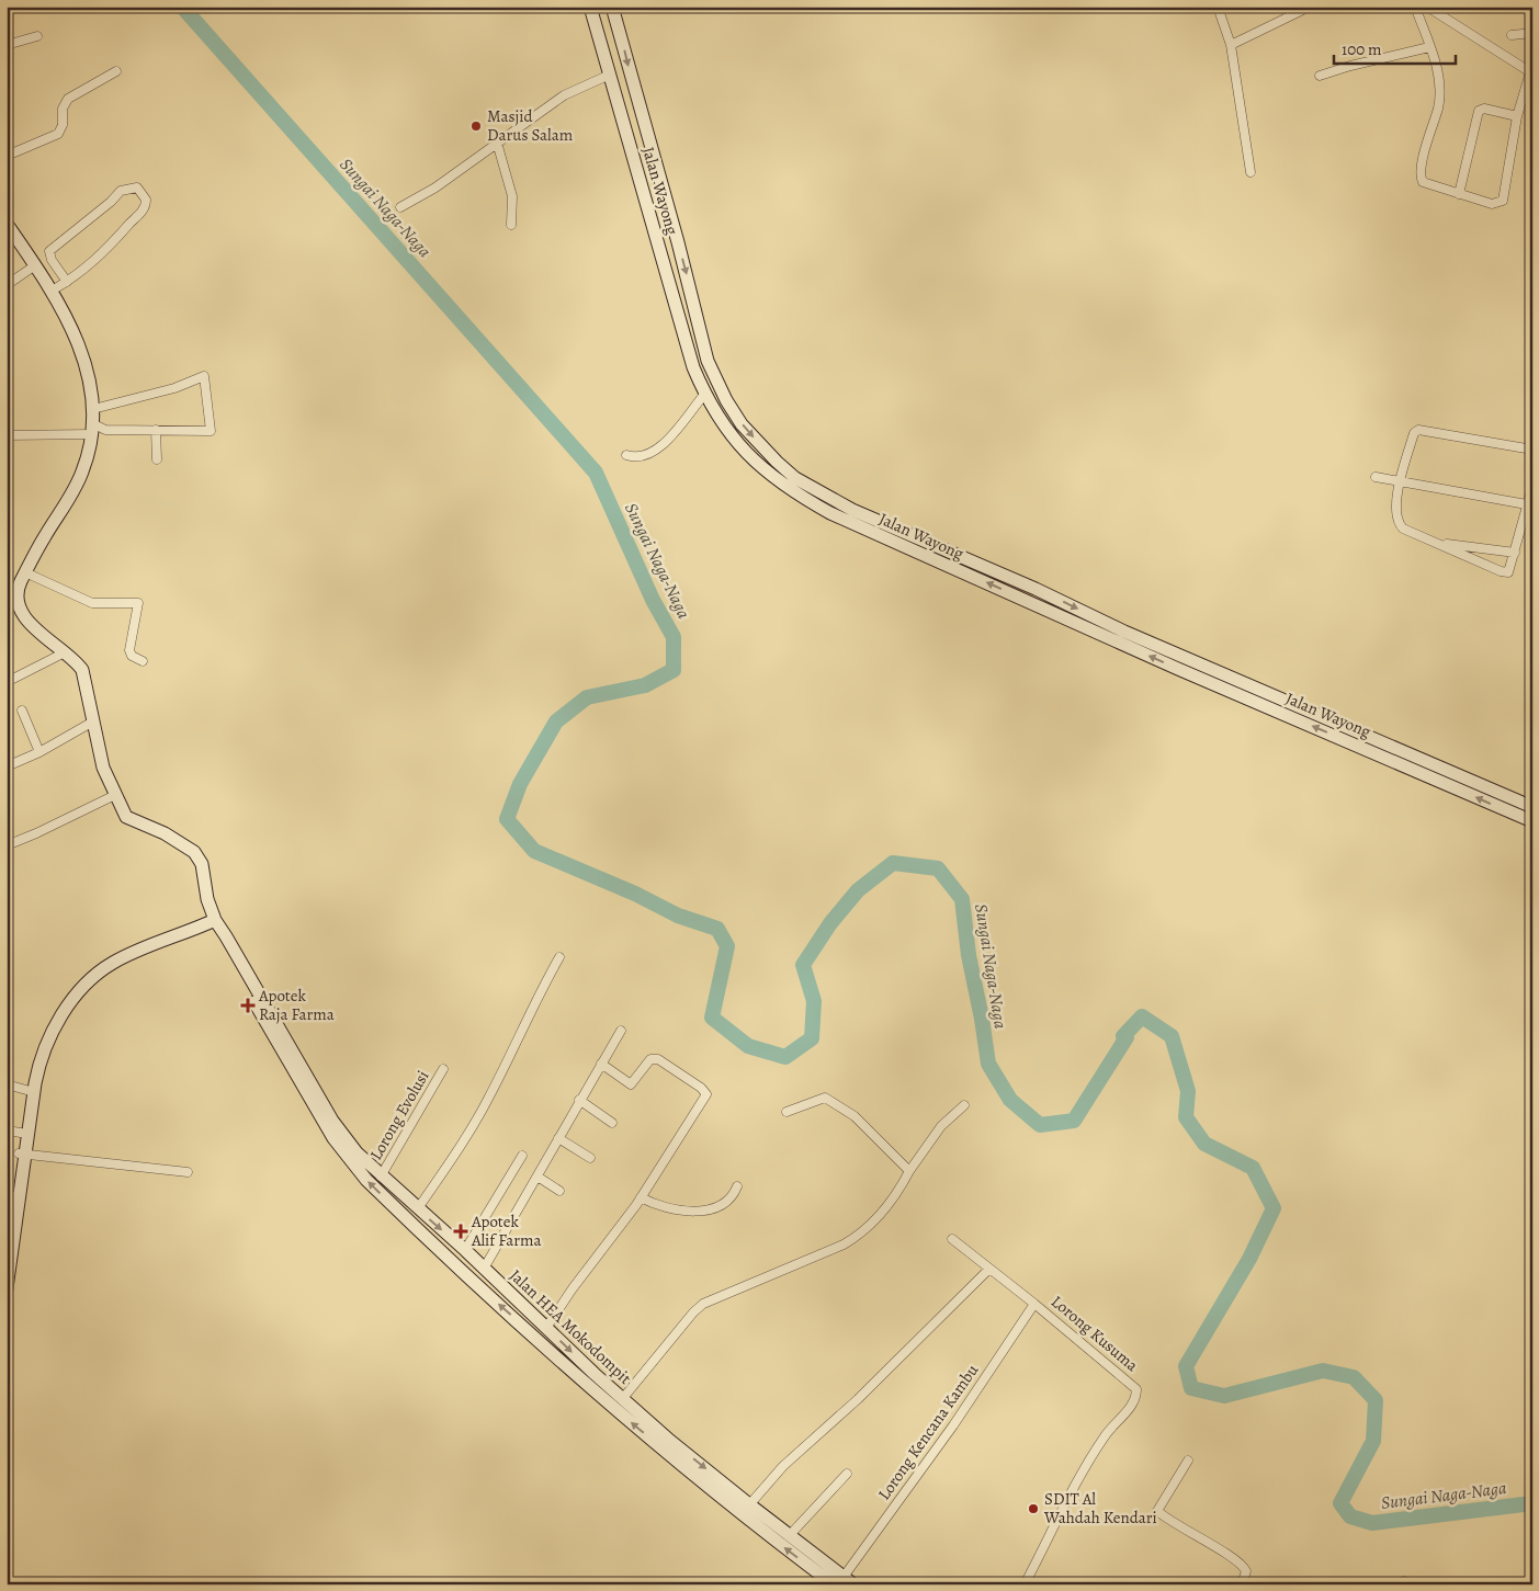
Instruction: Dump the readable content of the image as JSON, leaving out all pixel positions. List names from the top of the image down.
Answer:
{
  "streets": {
    "street": [
      "Jalan Wayong",
      "Lorong Evolusi",
      "Jalan HEA Mokodompit",
      "Lorong Kusuma",
      "Lorong Kencana Kambu"
    ]
  },
  "crossings": [
    ["Lorong Evolusi", "Jalan HEA Mokodompit"],
    ["Jalan HEA Mokodompit", "Lorong Kencana Kambu"],
    ["Lorong Kusuma", "Lorong Kencana Kambu"]
  ],
  "water": ["Sungai Naga-Naga"],
  "places": {
    "other": ["Masjid Darus Salam", "SDIT Al Wahdah Kendari"],
    "health": ["Apotek Raja Farma", "Apotek Alif Farma"]
  },
  "scale_bar": "100 m"
}
